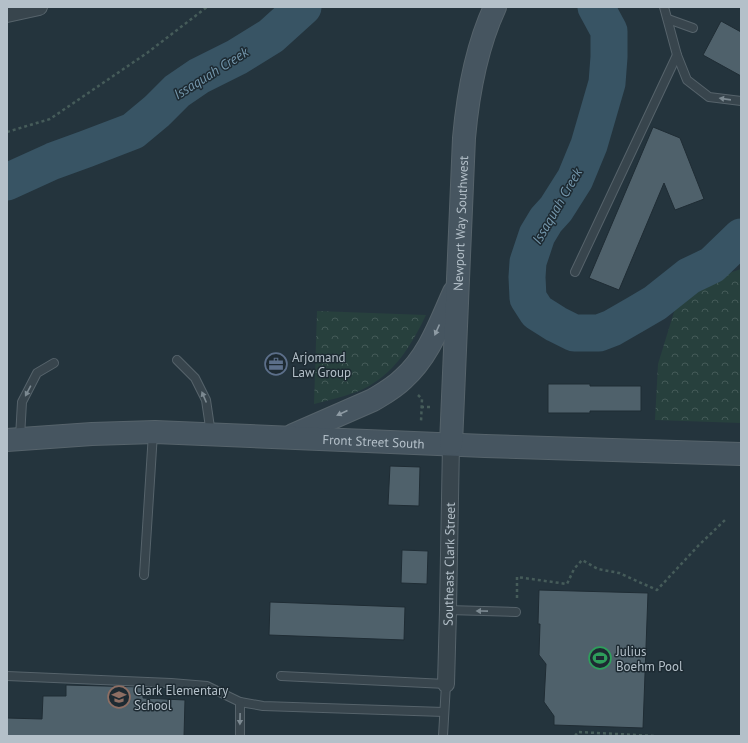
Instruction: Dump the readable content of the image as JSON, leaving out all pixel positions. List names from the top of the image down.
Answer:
{
  "streets": {
    "main road": ["Newport Way Southwest", "Front Street South"],
    "street": ["Southeast Clark Street"]
  },
  "crossings": [
    ["Newport Way Southwest", "Front Street South"],
    ["Newport Way Southwest", "Southeast Clark Street"],
    ["Front Street South", "Southeast Clark Street"]
  ],
  "water": ["Issaquah Creek"],
  "places": {
    "office": ["Arjomand Law Group"],
    "sports": ["Julius Boehm Pool"],
    "school or university": ["Clark Elementary School"]
  }
}
